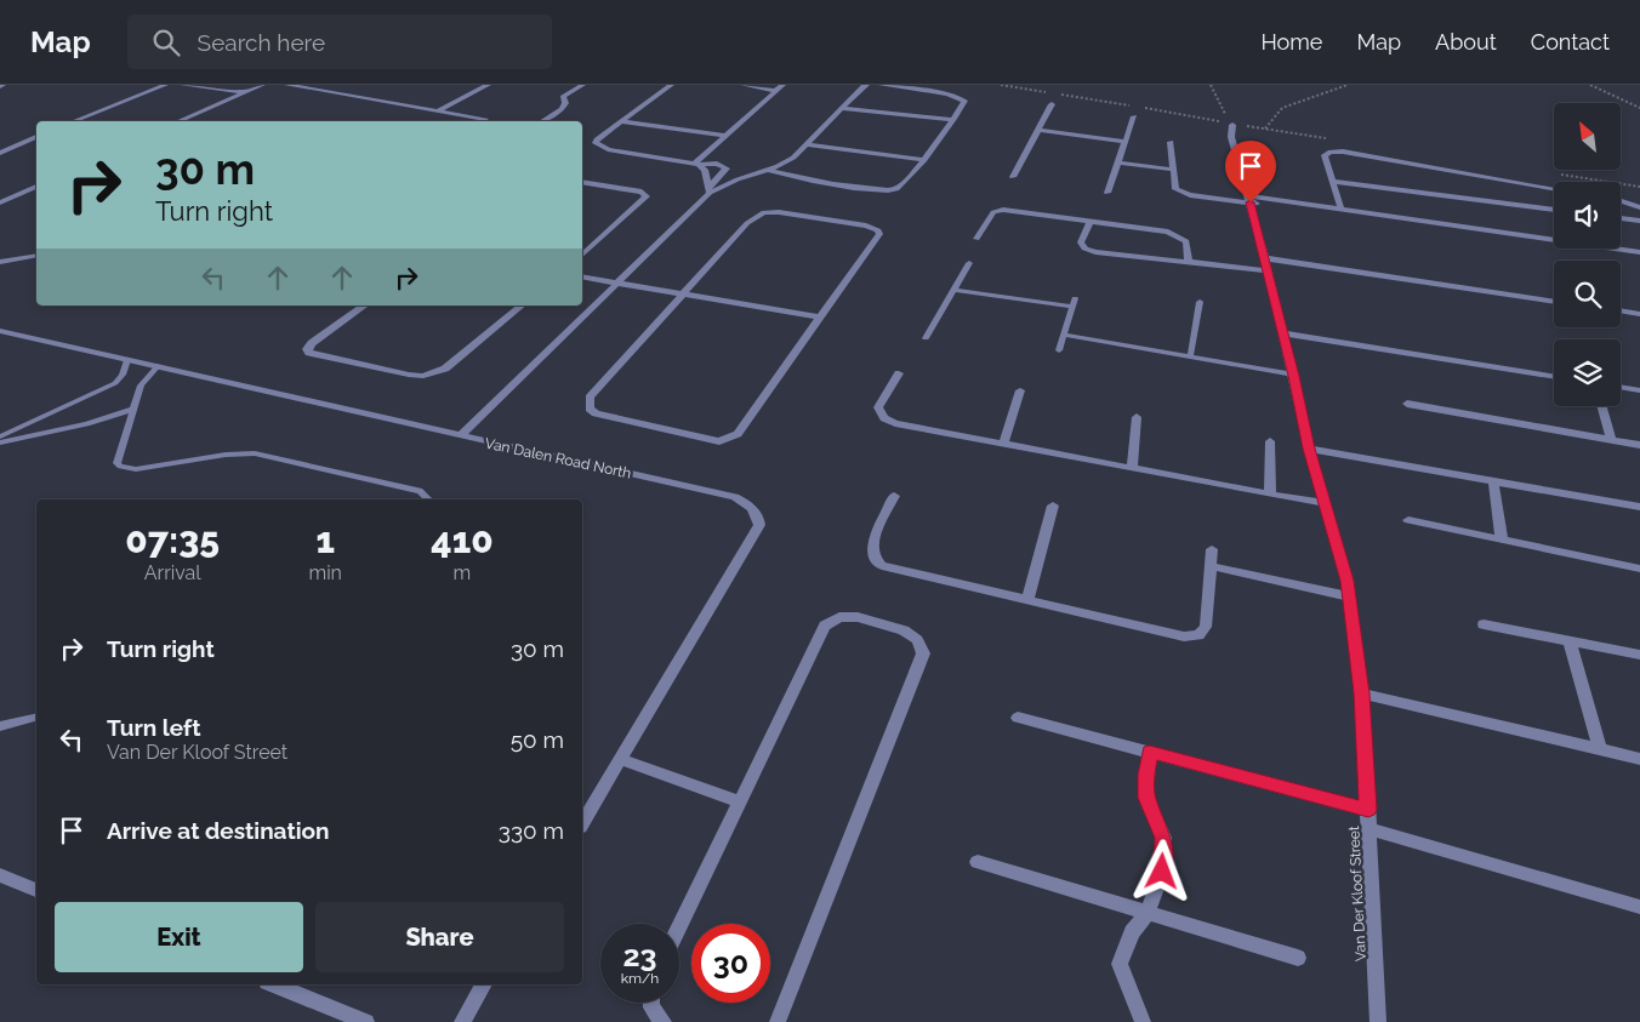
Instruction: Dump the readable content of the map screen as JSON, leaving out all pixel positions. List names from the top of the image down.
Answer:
{
  "streets": {
    "street": ["Van Dalen Road North", "Van Der Kloof Street"]
  },
  "north": "top left",
  "page": {
    "header": "Map",
    "search": "Search here",
    "nav": [
      "Home",
      "Map",
      "About",
      "Contact"
    ],
    "turn": ["30 m", "Turn right"],
    "eta": [
      "07:35",
      "Arrival",
      "1",
      "min",
      "410",
      "m"
    ],
    "list": [
      {
        "name": "Turn right",
        "value": "30 m"
      },
      {
        "name": "Turn left",
        "note": "Van Der Kloof Street",
        "value": "50 m"
      },
      {
        "name": "Arrive at destination",
        "value": "330 m"
      }
    ],
    "buttons": ["Exit", "Share"],
    "speed": "23 km/h",
    "limit": "30"
  }
}
